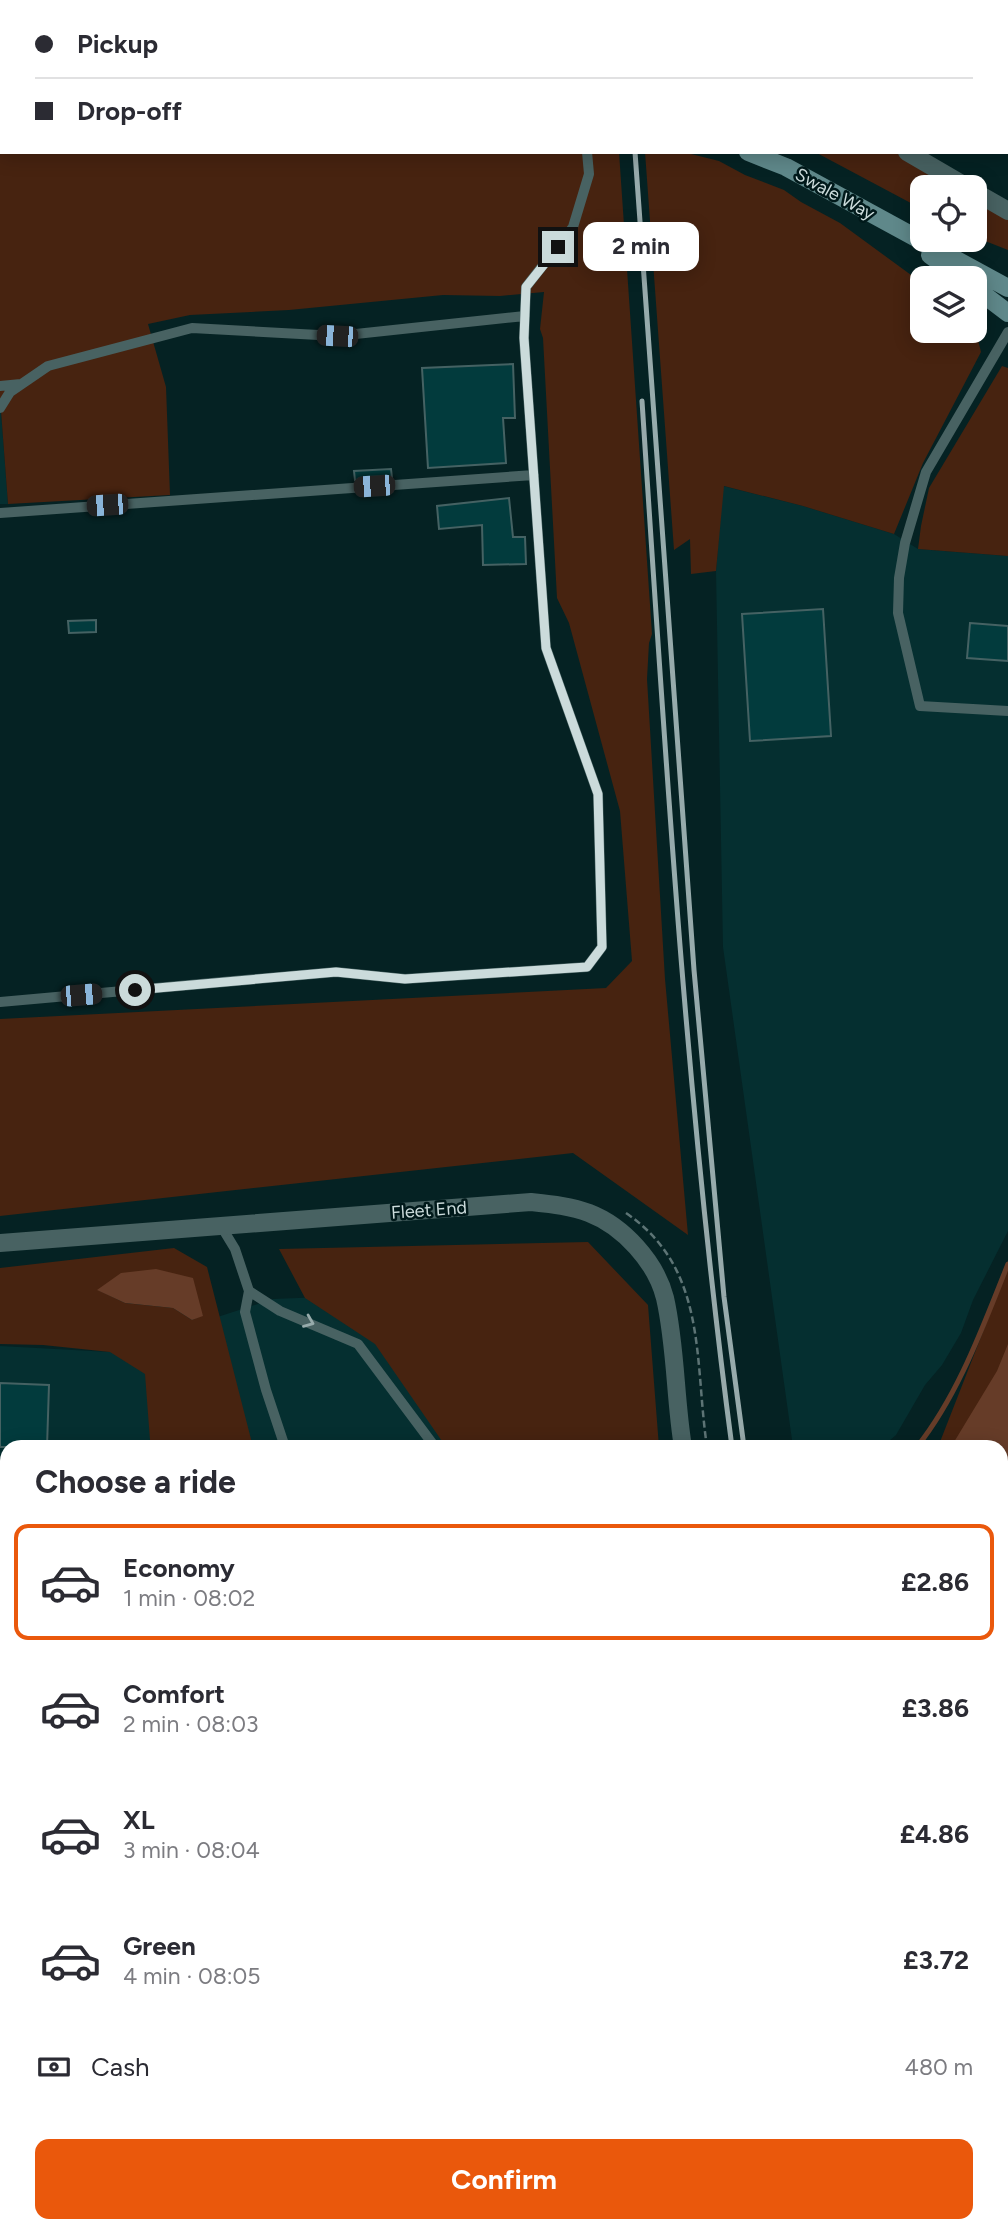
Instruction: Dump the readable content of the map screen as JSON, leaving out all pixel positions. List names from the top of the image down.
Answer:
{
  "streets": {
    "main road": ["Swale Way"],
    "street": ["Fleet End"]
  },
  "page": {
    "banner": ["Pickup", "Drop-off"],
    "bubble": "2 min",
    "heading": "Choose a ride",
    "list": [
      {
        "name": "Economy",
        "note": "1 min · 08:02",
        "value": "£2.86"
      },
      {
        "name": "Comfort",
        "note": "2 min · 08:03",
        "value": "£3.86"
      },
      {
        "name": "XL",
        "note": "3 min · 08:04",
        "value": "£4.86"
      },
      {
        "name": "Green",
        "note": "4 min · 08:05",
        "value": "£3.72"
      }
    ],
    "pay": ["Cash", "480 m"],
    "buttons": "Confirm"
  }
}
